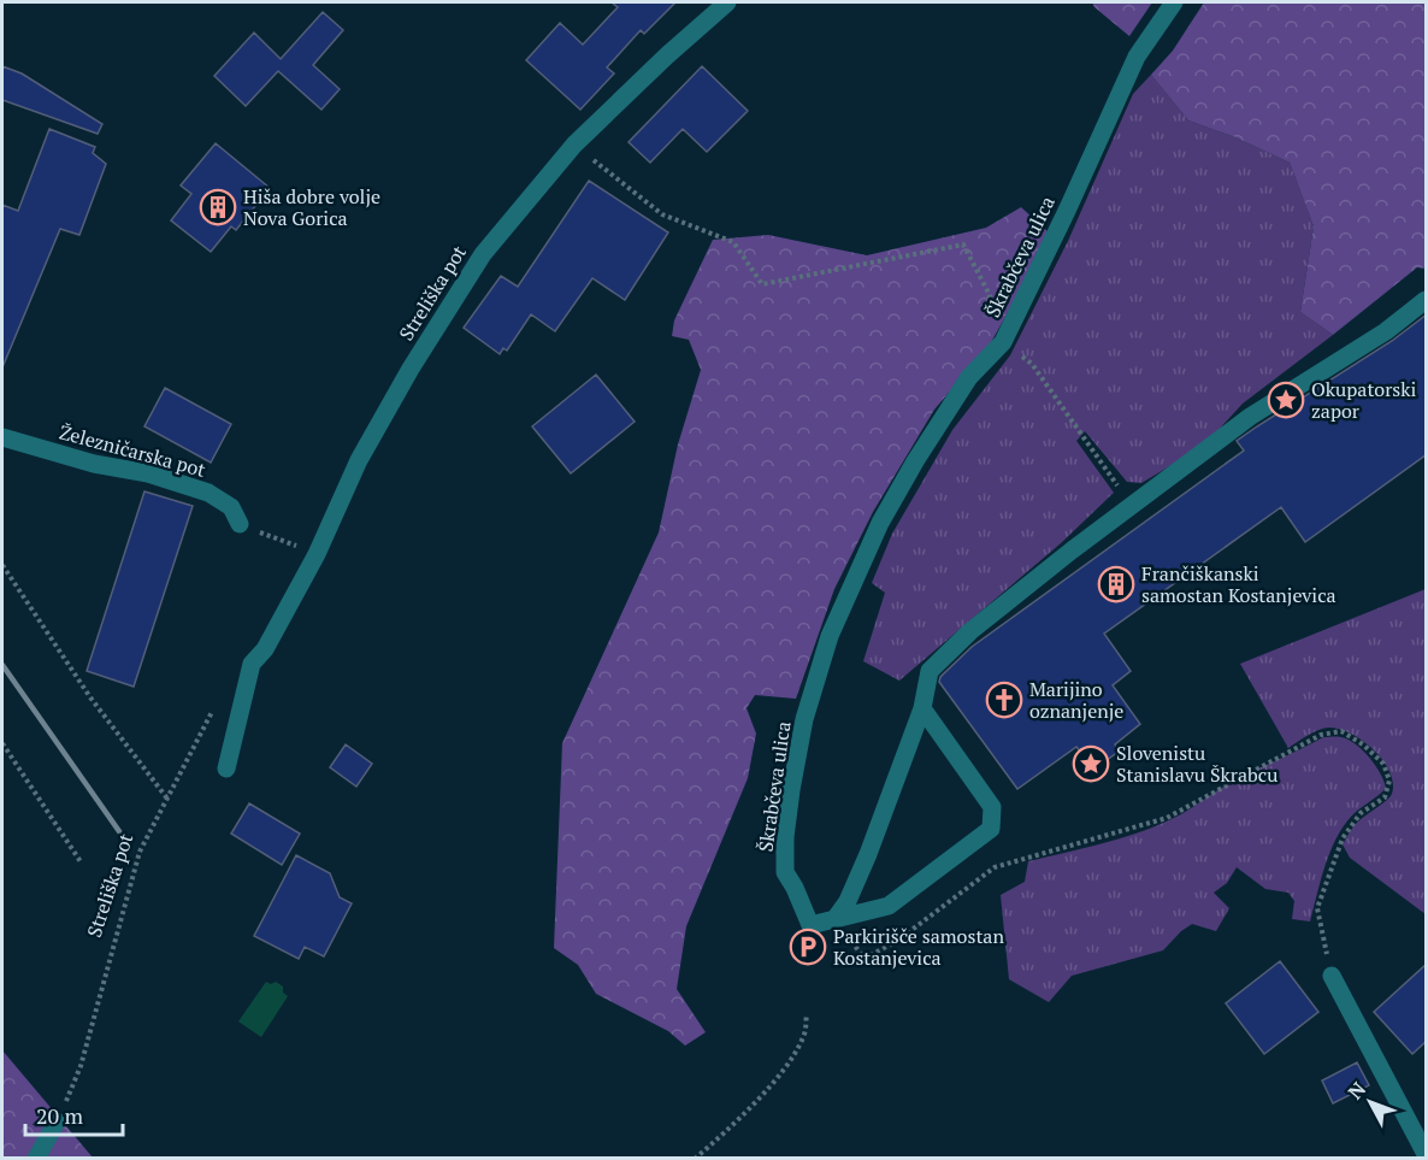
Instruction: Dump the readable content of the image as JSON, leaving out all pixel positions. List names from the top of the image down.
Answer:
{
  "streets": {
    "street": ["Škrabčeva ulica", "Streliška pot", "Železničarska pot"]
  },
  "places": {
    "building": ["Hiša dobre volje Nova Gorica", "Frančiškanski samostan Kostanjevica"],
    "place": ["Okupatorski zapor", "Slovenistu Stanislavu Škrabcu"],
    "church": ["Marijino oznanjenje"],
    "parking": ["Parkirišče samostan Kostanjevica"]
  },
  "scale_bar": "20 m",
  "north": "top left"
}
